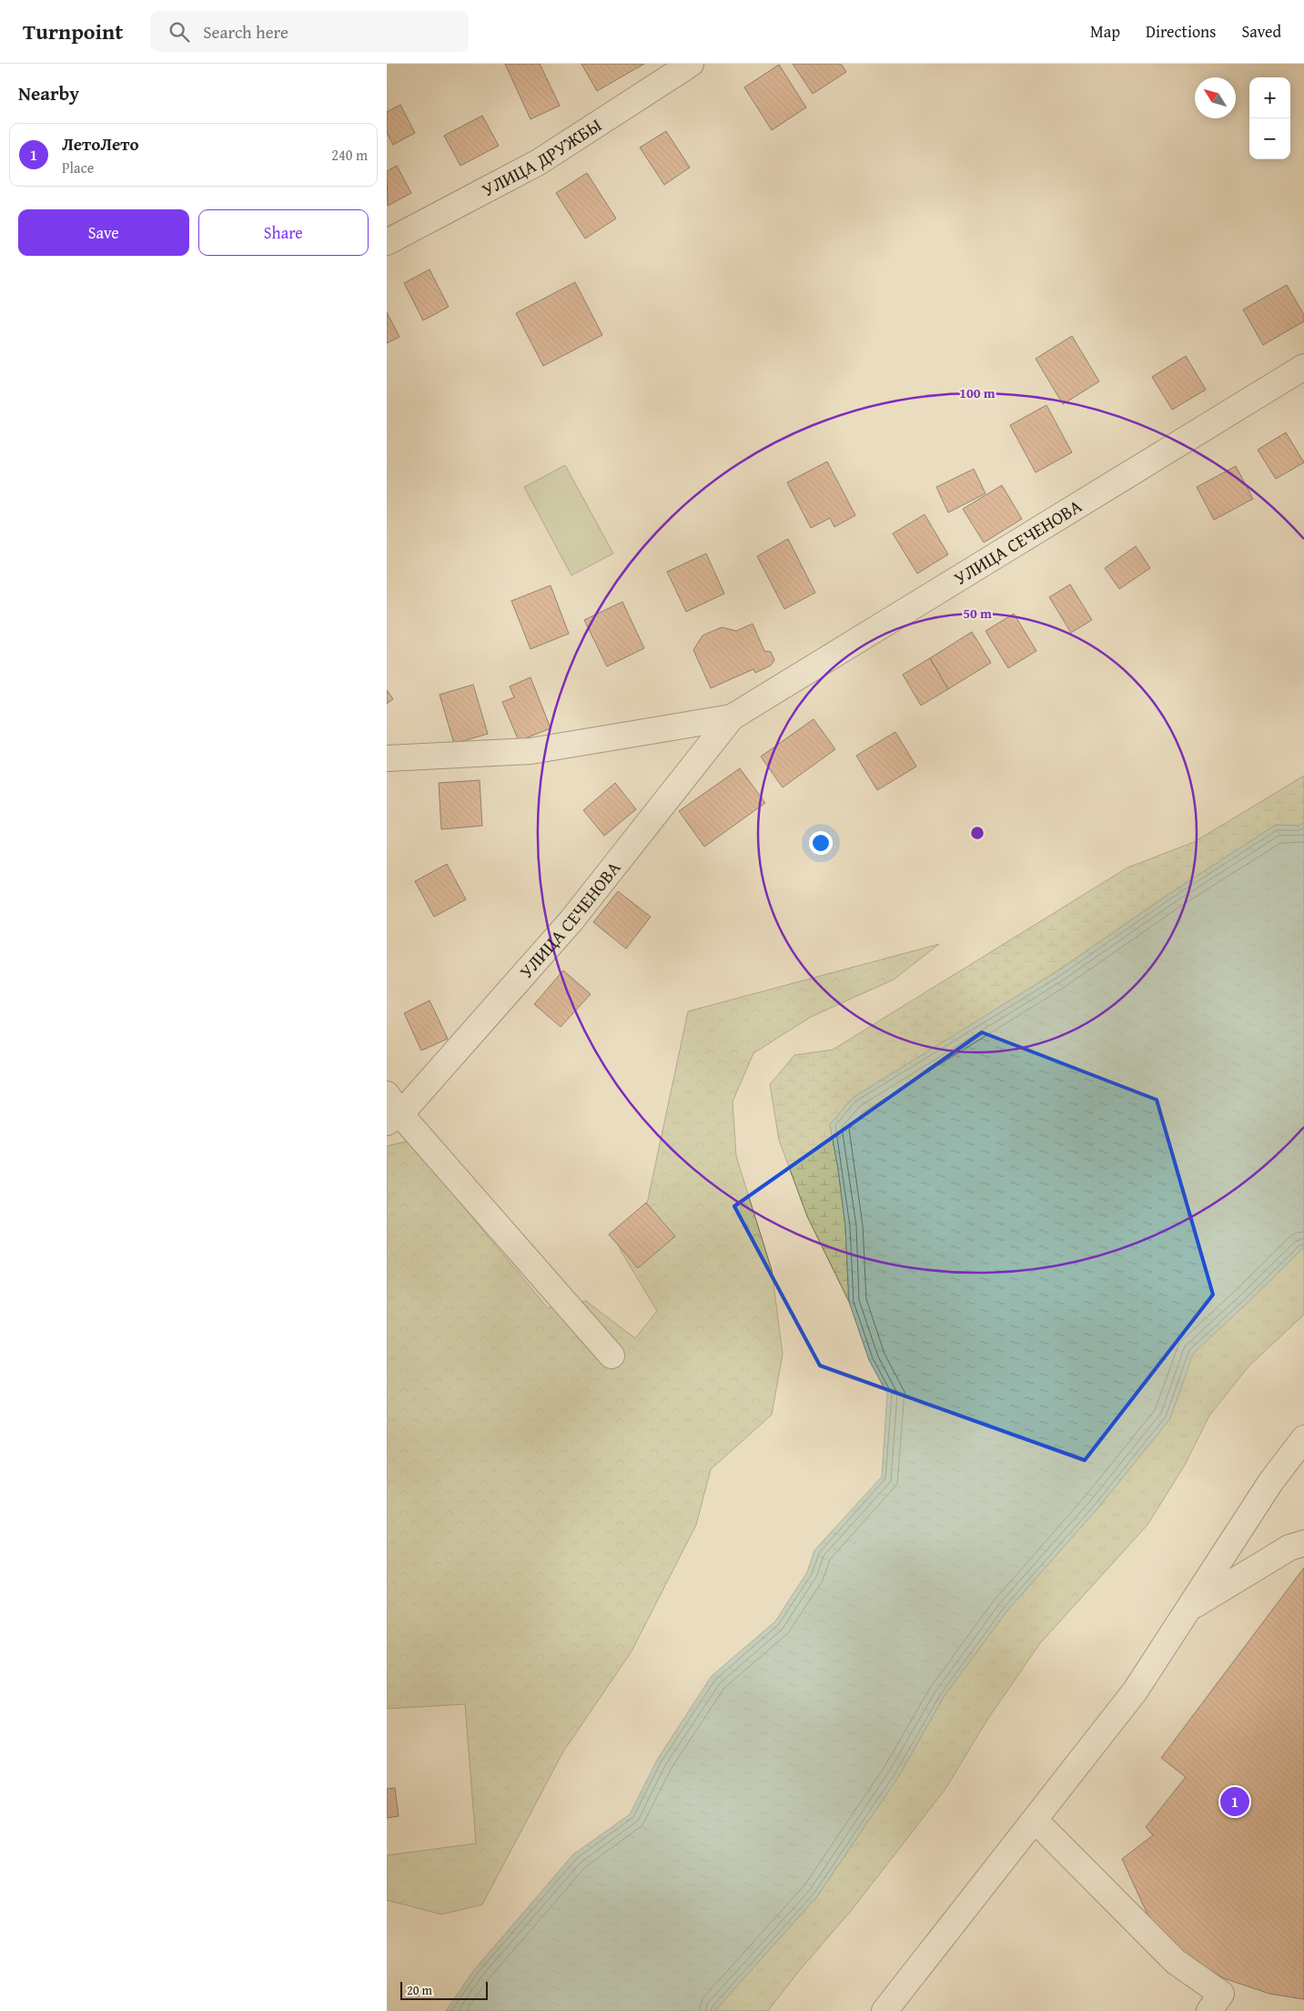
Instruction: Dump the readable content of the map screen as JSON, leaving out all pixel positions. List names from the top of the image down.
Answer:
{
  "streets": {
    "street": ["УЛИЦА ДРУЖБЫ", "УЛИЦА СЕЧЕНОВА"]
  },
  "scale_bar": "20 m",
  "north": "top left",
  "page": {
    "header": "Turnpoint",
    "search": "Search here",
    "nav": ["Map", "Directions", "Saved"],
    "heading": "Nearby",
    "map_buttons": ["+", "−"],
    "list": [
      {
        "mark": "1",
        "name": "ЛетоЛето",
        "note": "Place",
        "value": "240 m"
      }
    ],
    "buttons": ["Save", "Share"],
    "pins": "1",
    "scale": "20 m"
  },
  "rings": ["100 m", "50 m"]
}
